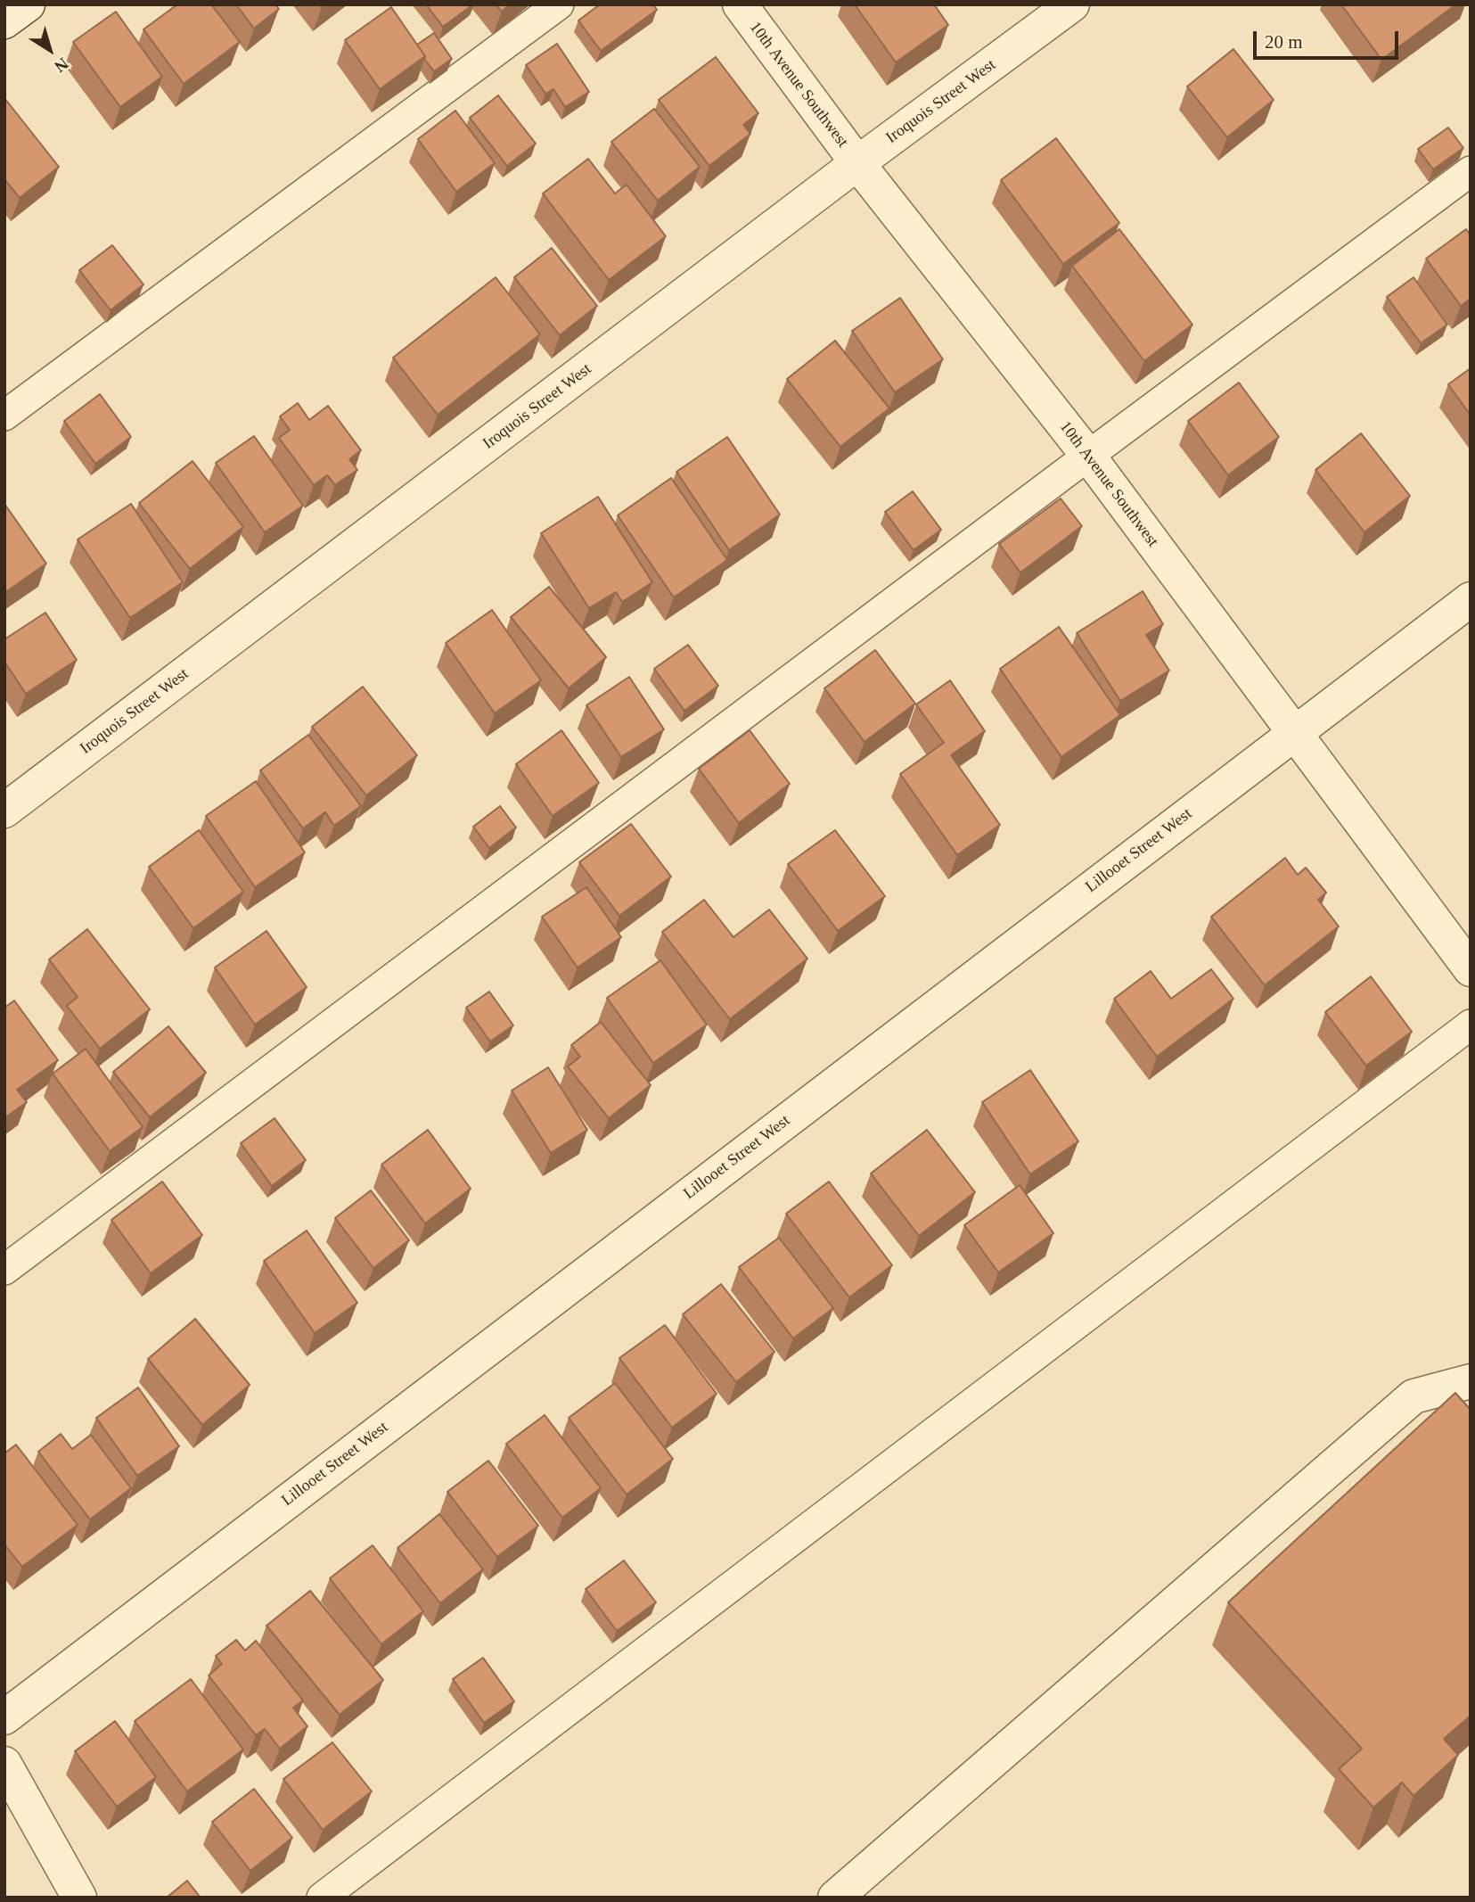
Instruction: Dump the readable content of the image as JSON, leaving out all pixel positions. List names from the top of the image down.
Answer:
{
  "streets": {
    "street": ["10th Avenue Southwest", "Iroquois Street West", "Lillooet Street West"]
  },
  "crossings": [
    ["10th Avenue Southwest", "Iroquois Street West"],
    ["10th Avenue Southwest", "Lillooet Street West"]
  ],
  "scale_bar": "20 m",
  "north": "bottom right"
}
